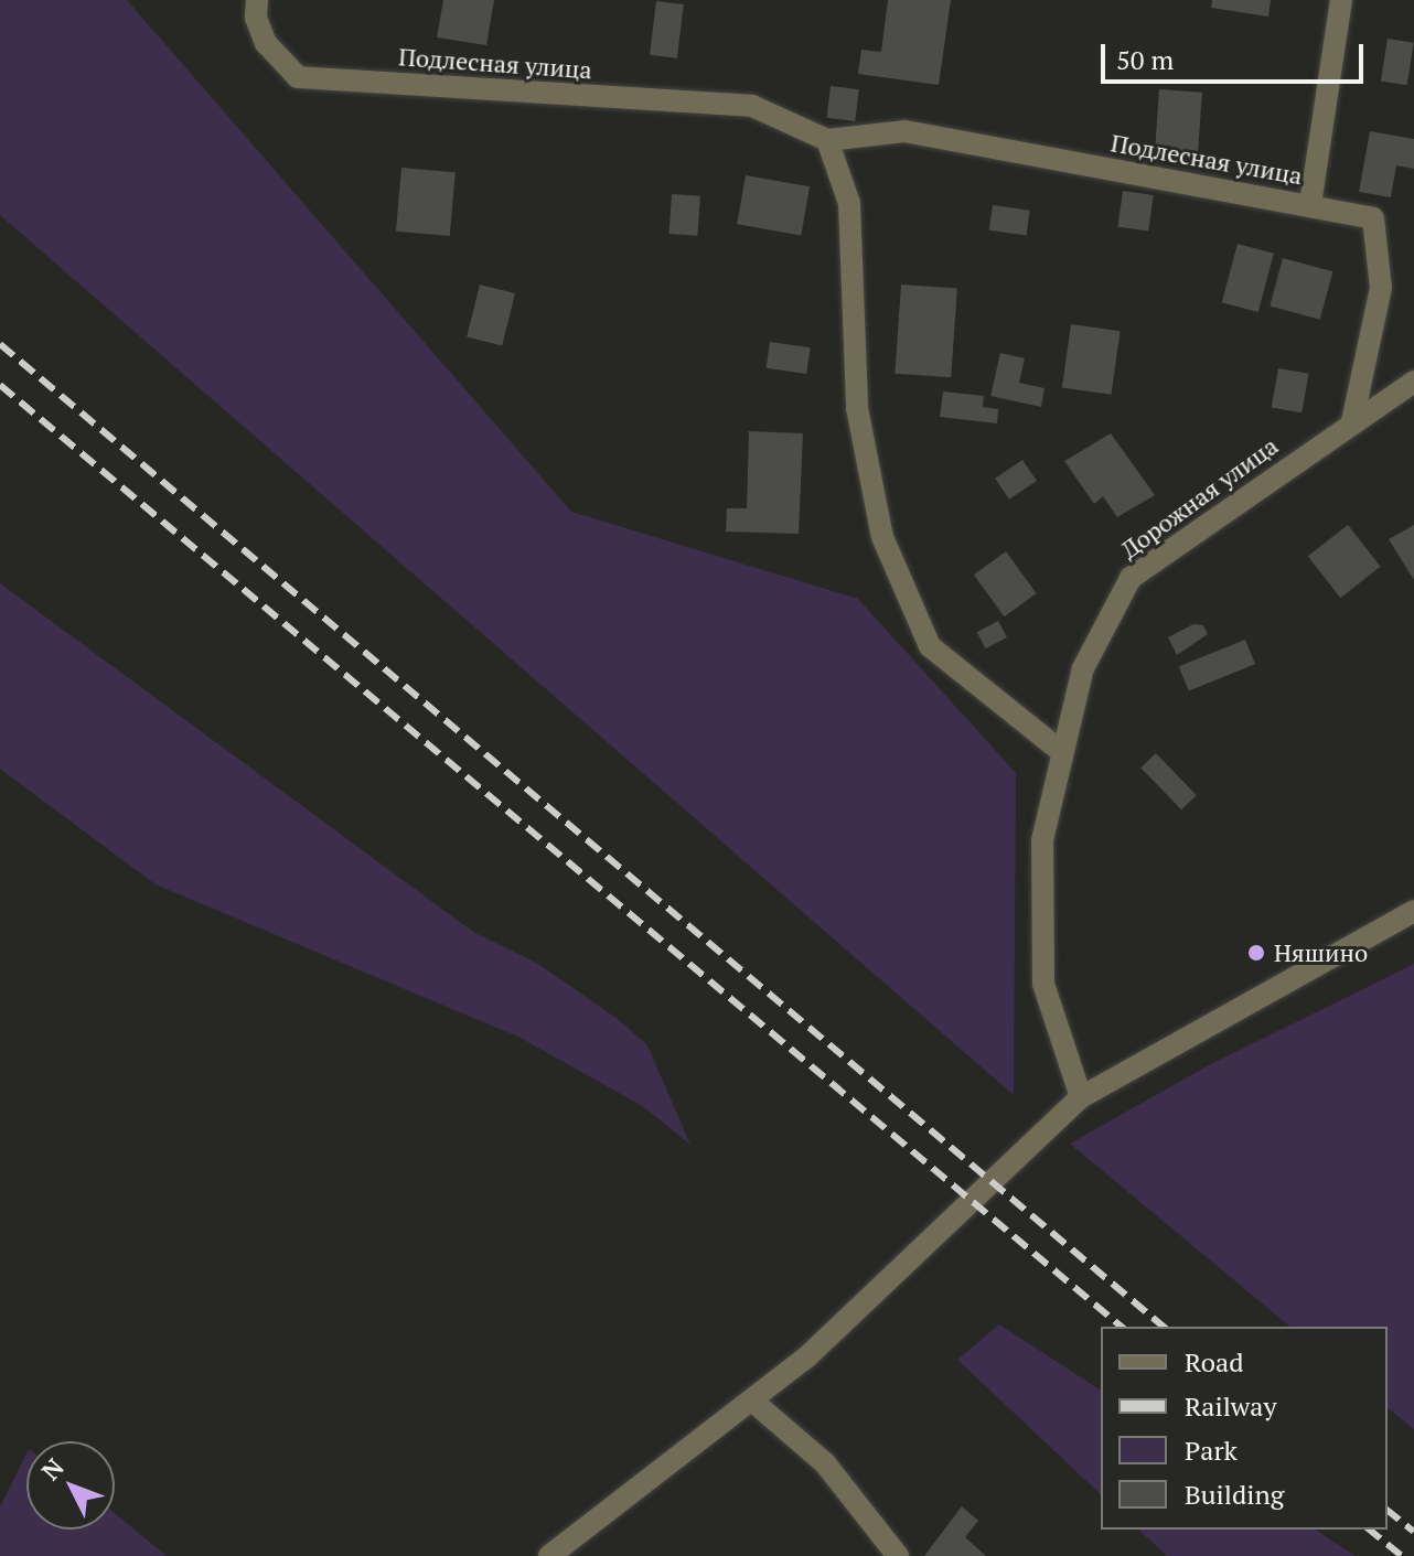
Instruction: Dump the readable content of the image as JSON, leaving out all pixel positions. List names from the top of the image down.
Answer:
{
  "streets": {
    "street": ["Подлесная улица", "Дорожная улица"]
  },
  "crossings": [
    ["Подлесная улица", "Дорожная улица"]
  ],
  "places": ["Няшино"],
  "legend": [
    "Road",
    "Railway",
    "Park",
    "Building"
  ],
  "scale_bar": "50 m",
  "north": "top left"
}
